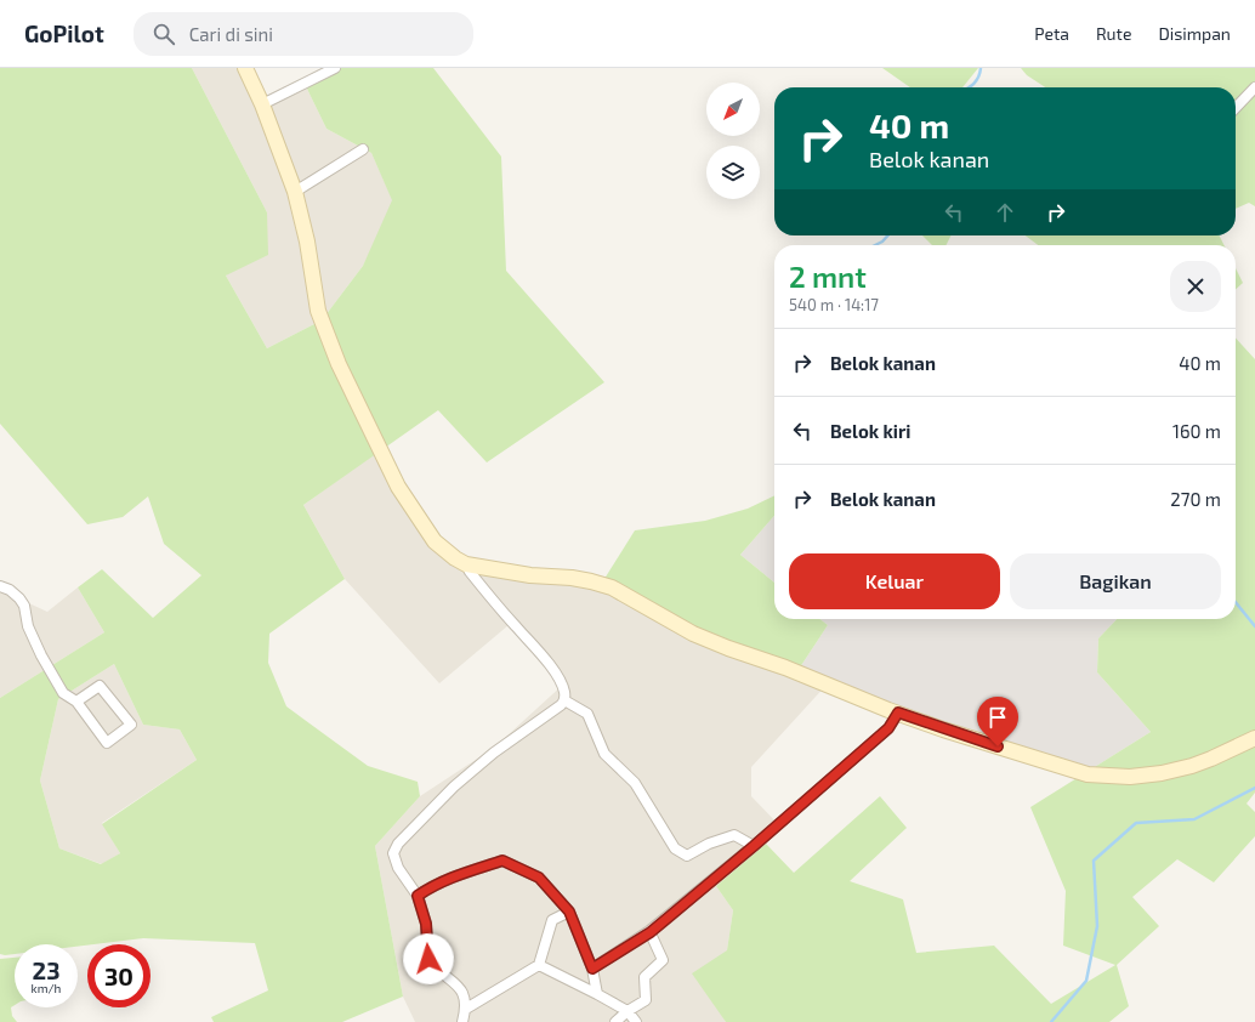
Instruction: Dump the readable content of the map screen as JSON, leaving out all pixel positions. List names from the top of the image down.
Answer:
{
  "north": "bottom left",
  "page": {
    "header": "GoPilot",
    "search": "Cari di sini",
    "nav": ["Peta", "Rute", "Disimpan"],
    "turn": ["40 m", "Belok kanan"],
    "heading": ["2 mnt", "540 m · 14:17"],
    "list": [
      {
        "name": "Belok kanan",
        "value": "40 m"
      },
      {
        "name": "Belok kiri",
        "value": "160 m"
      },
      {
        "name": "Belok kanan",
        "value": "270 m"
      }
    ],
    "buttons": ["Keluar", "Bagikan"],
    "speed": "23 km/h",
    "limit": "30"
  }
}
